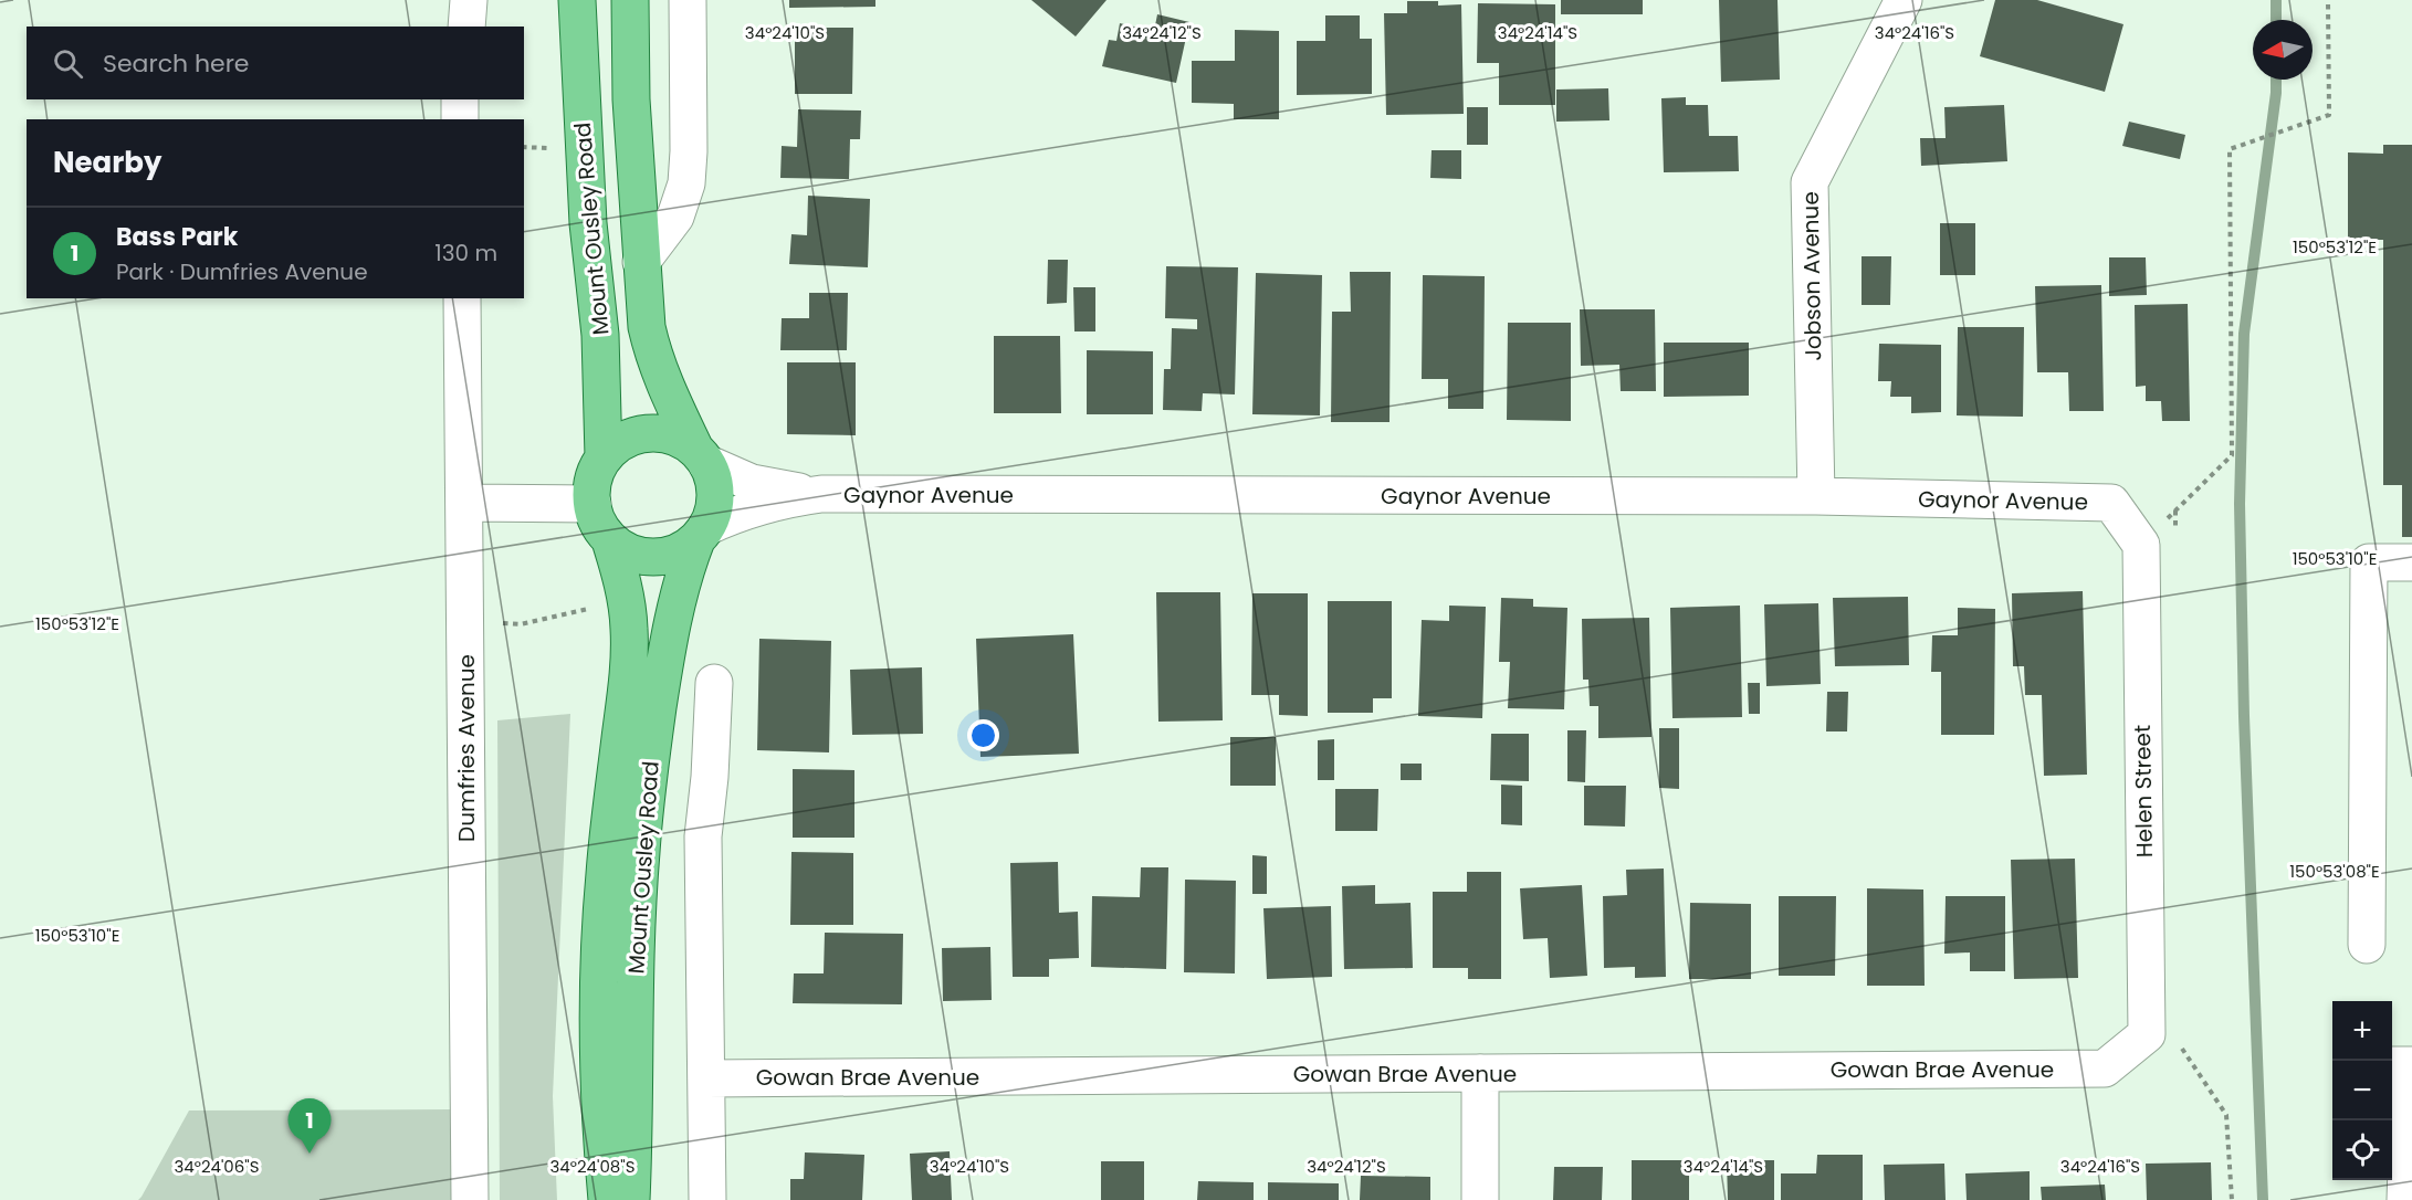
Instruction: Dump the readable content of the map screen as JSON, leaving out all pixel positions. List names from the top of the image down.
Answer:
{
  "streets": {
    "main road": ["Mount Ousley Road"],
    "street": [
      "Jobson Avenue",
      "Gaynor Avenue",
      "Dumfries Avenue",
      "Helen Street",
      "Gowan Brae Avenue"
    ]
  },
  "crossings": [
    ["Mount Ousley Road", "Gaynor Avenue"],
    ["Jobson Avenue", "Gaynor Avenue"],
    ["Gaynor Avenue", "Helen Street"],
    ["Helen Street", "Gowan Brae Avenue"]
  ],
  "north": "left",
  "page": {
    "search": "Search here",
    "heading": "Nearby",
    "list": [
      {
        "mark": "1",
        "name": "Bass Park",
        "note": "Park · Dumfries Avenue",
        "value": "130 m"
      }
    ],
    "map_buttons": ["+", "−"],
    "pins": "1"
  },
  "coordinates": [
    "34°24'10\"S",
    "34°24'12\"S",
    "34°24'14\"S",
    "34°24'16\"S",
    "150°53'12\"E",
    "150°53'10\"E",
    "150°53'08\"E",
    "34°24'06\"S",
    "34°24'08\"S"
  ]
}
